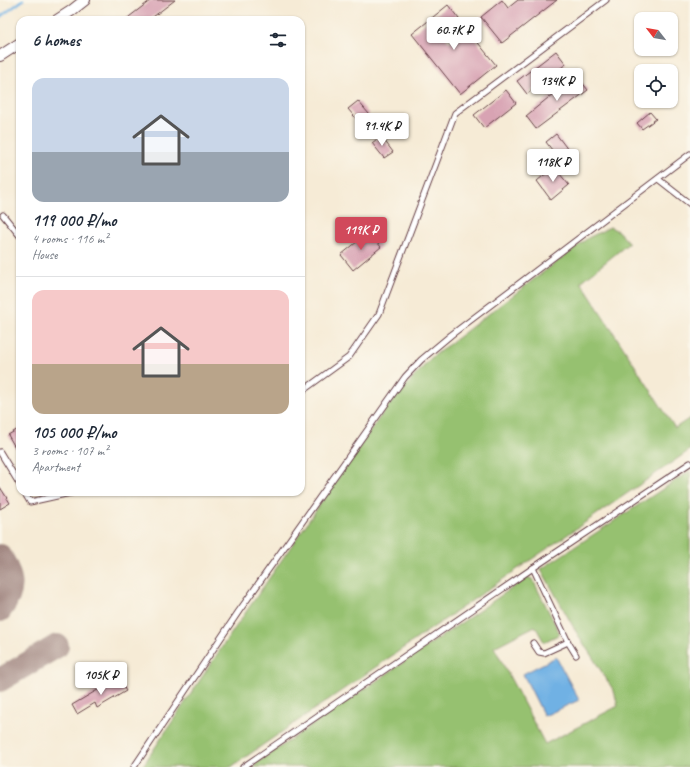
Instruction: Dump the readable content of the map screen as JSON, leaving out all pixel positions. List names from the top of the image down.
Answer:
{
  "north": "top left",
  "page": {
    "heading": "6 homes",
    "price": [
      "60.7K ₽",
      "134K ₽",
      "91.4K ₽",
      "118K ₽",
      "119K ₽",
      "105K ₽"
    ],
    "list": [
      {
        "name": "119 000 ₽/mo",
        "note": "4 rooms · 116 m² · House"
      },
      {
        "name": "105 000 ₽/mo",
        "note": "3 rooms · 107 m² · Apartment"
      }
    ]
  }
}
